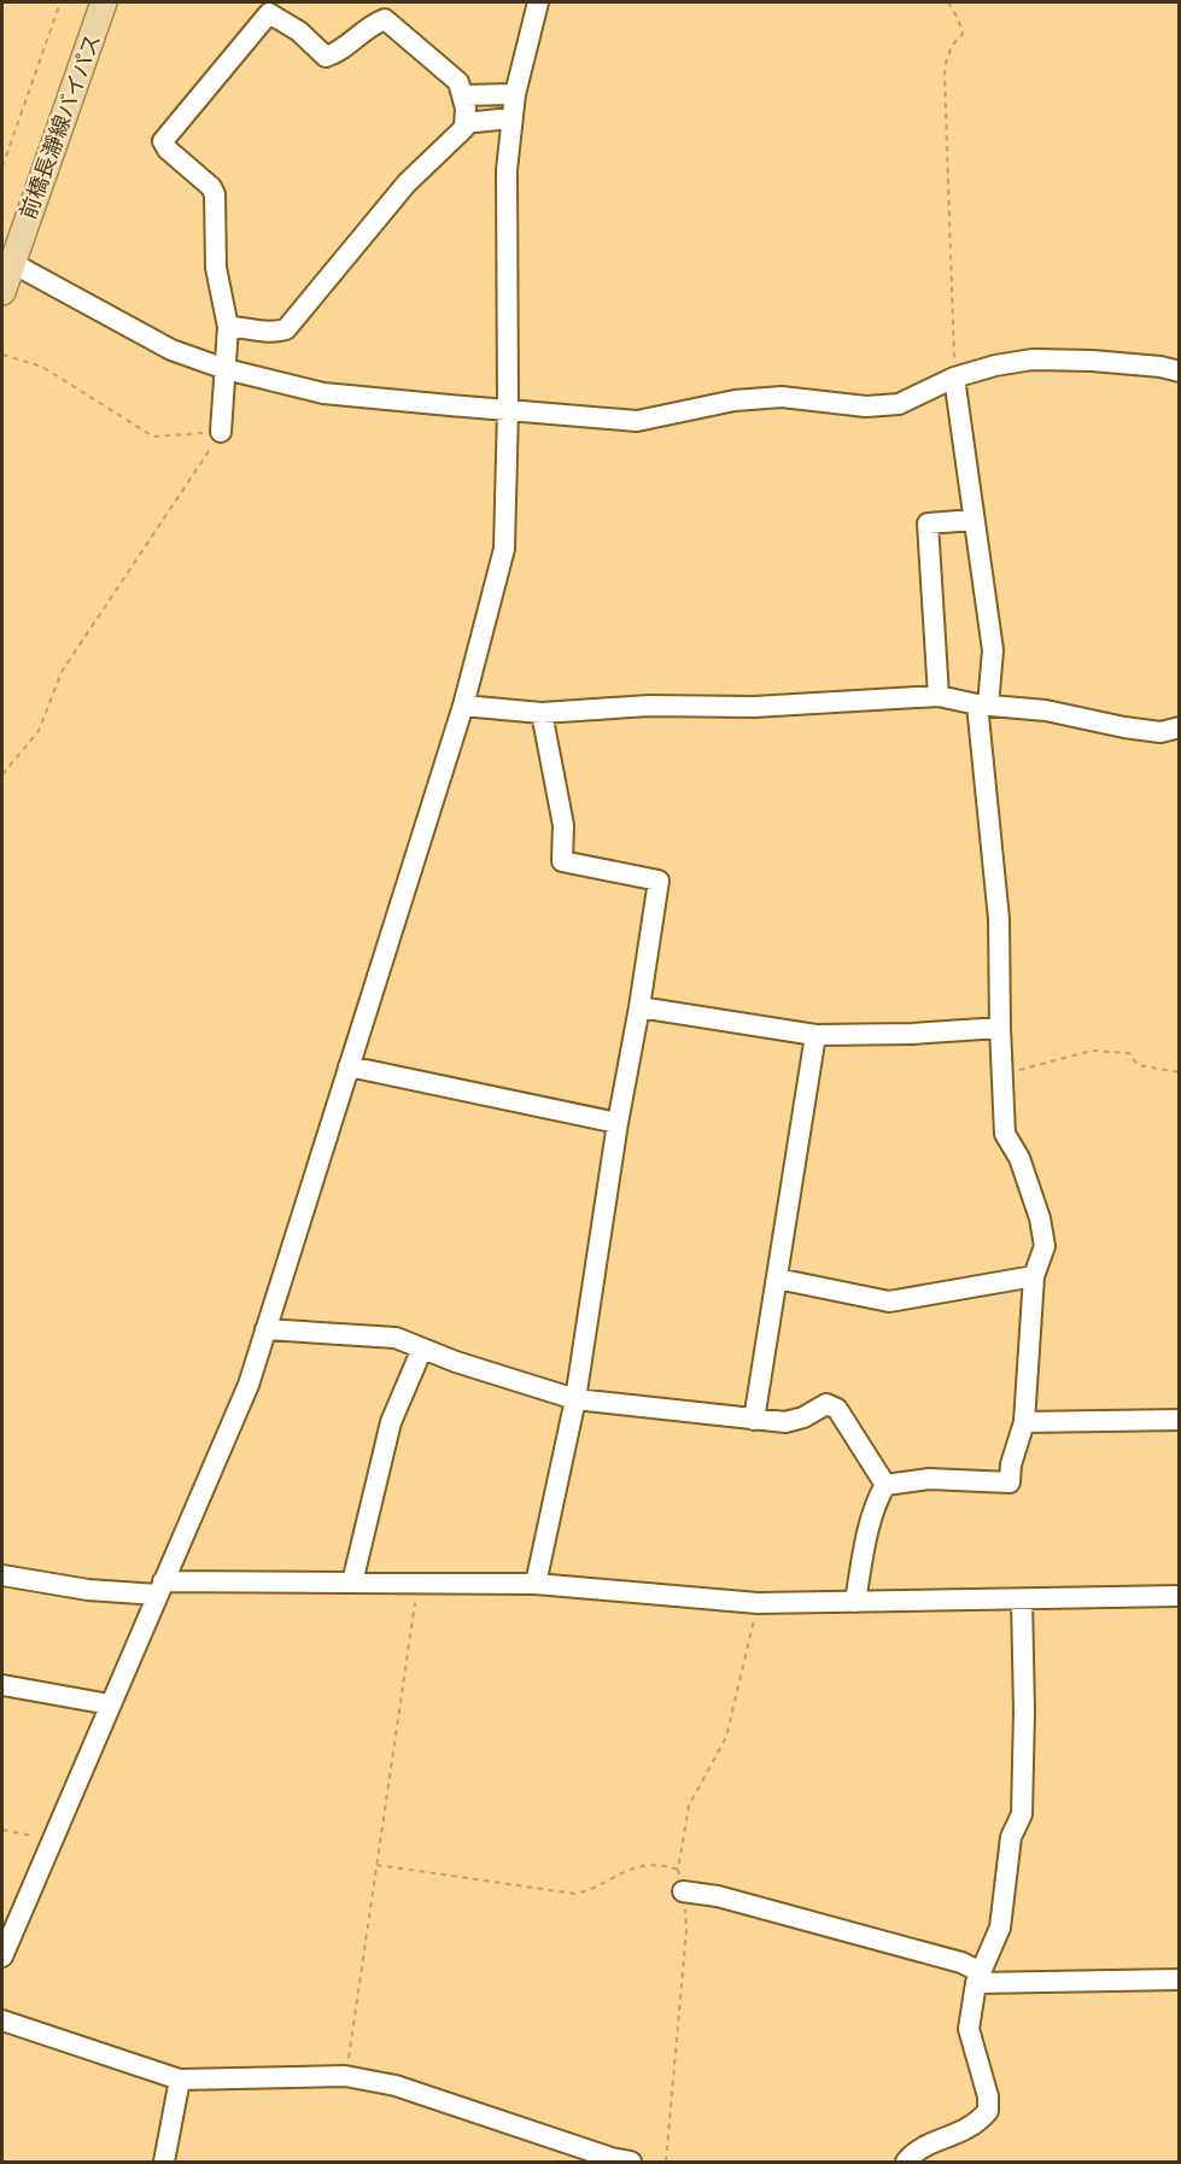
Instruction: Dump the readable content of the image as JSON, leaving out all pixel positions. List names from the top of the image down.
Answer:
{
  "streets": {
    "main road": ["前橋長瀞線バイパス"]
  }
}
